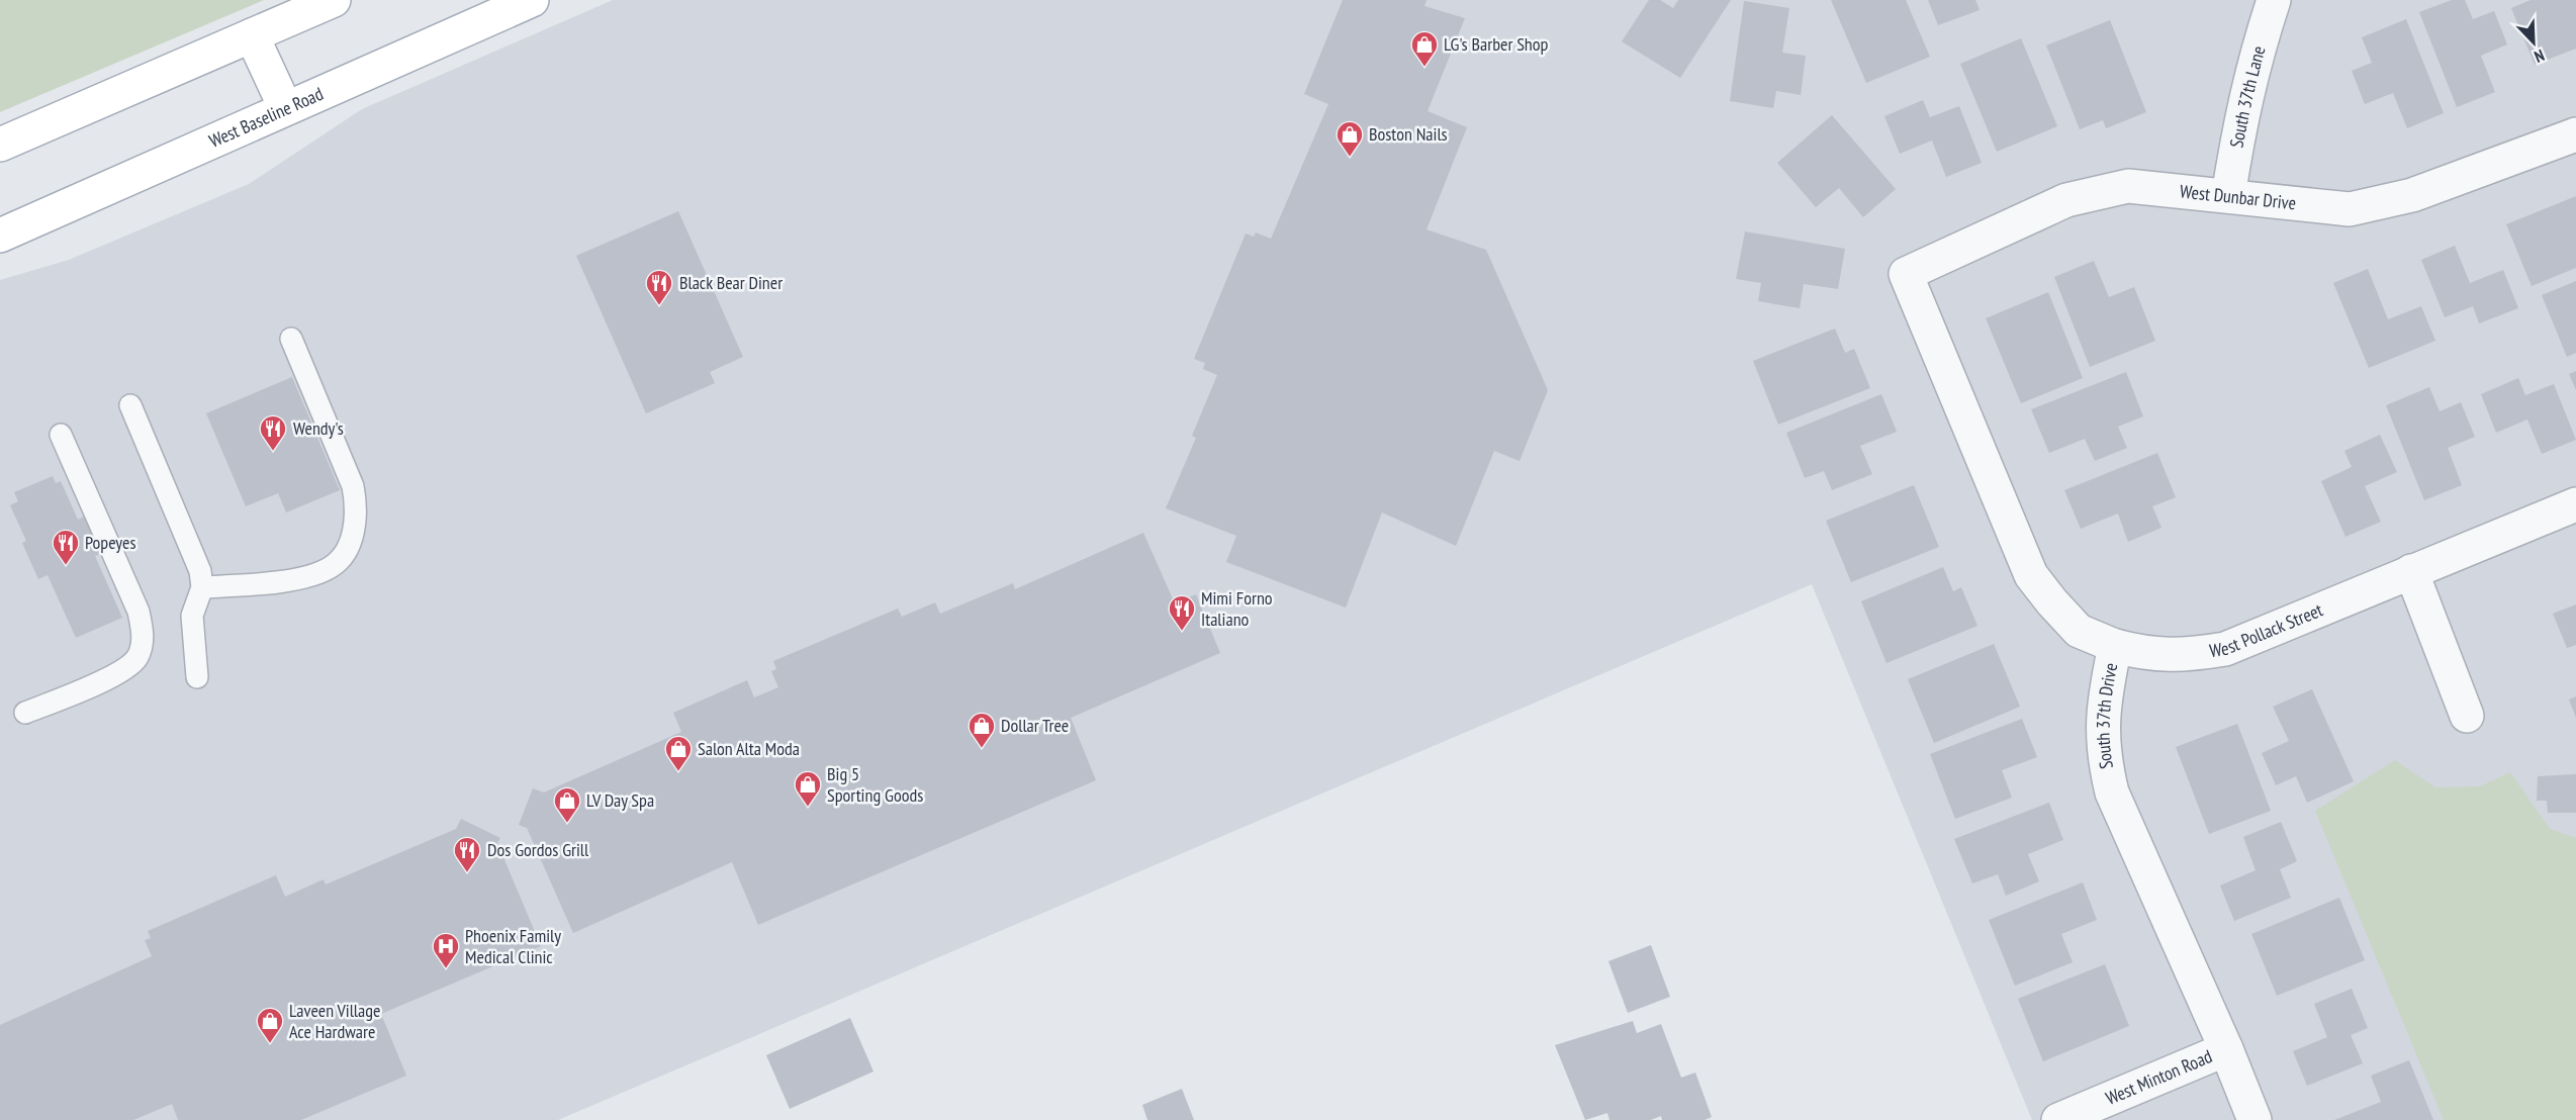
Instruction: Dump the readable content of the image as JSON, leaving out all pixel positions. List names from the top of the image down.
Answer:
{
  "streets": {
    "main road": ["West Baseline Road"],
    "street": [
      "South 37th Lane",
      "West Dunbar Drive",
      "West Pollack Street",
      "South 37th Drive",
      "West Minton Road"
    ]
  },
  "crossings": [
    ["South 37th Lane", "West Dunbar Drive"],
    ["West Dunbar Drive", "South 37th Drive"],
    ["West Pollack Street", "South 37th Drive"],
    ["South 37th Drive", "West Minton Road"]
  ],
  "places": {
    "shop": [
      "LG's Barber Shop",
      "Boston Nails",
      "Dollar Tree",
      "Salon Alta Moda",
      "Big 5 Sporting Goods",
      "LV Day Spa",
      "Laveen Village Ace Hardware"
    ],
    "restaurant": [
      "Black Bear Diner",
      "Wendy's",
      "Popeyes",
      "Mimi Forno Italiano",
      "Dos Gordos Grill"
    ],
    "hospital": ["Phoenix Family Medical Clinic"]
  },
  "north": "bottom right"
}
